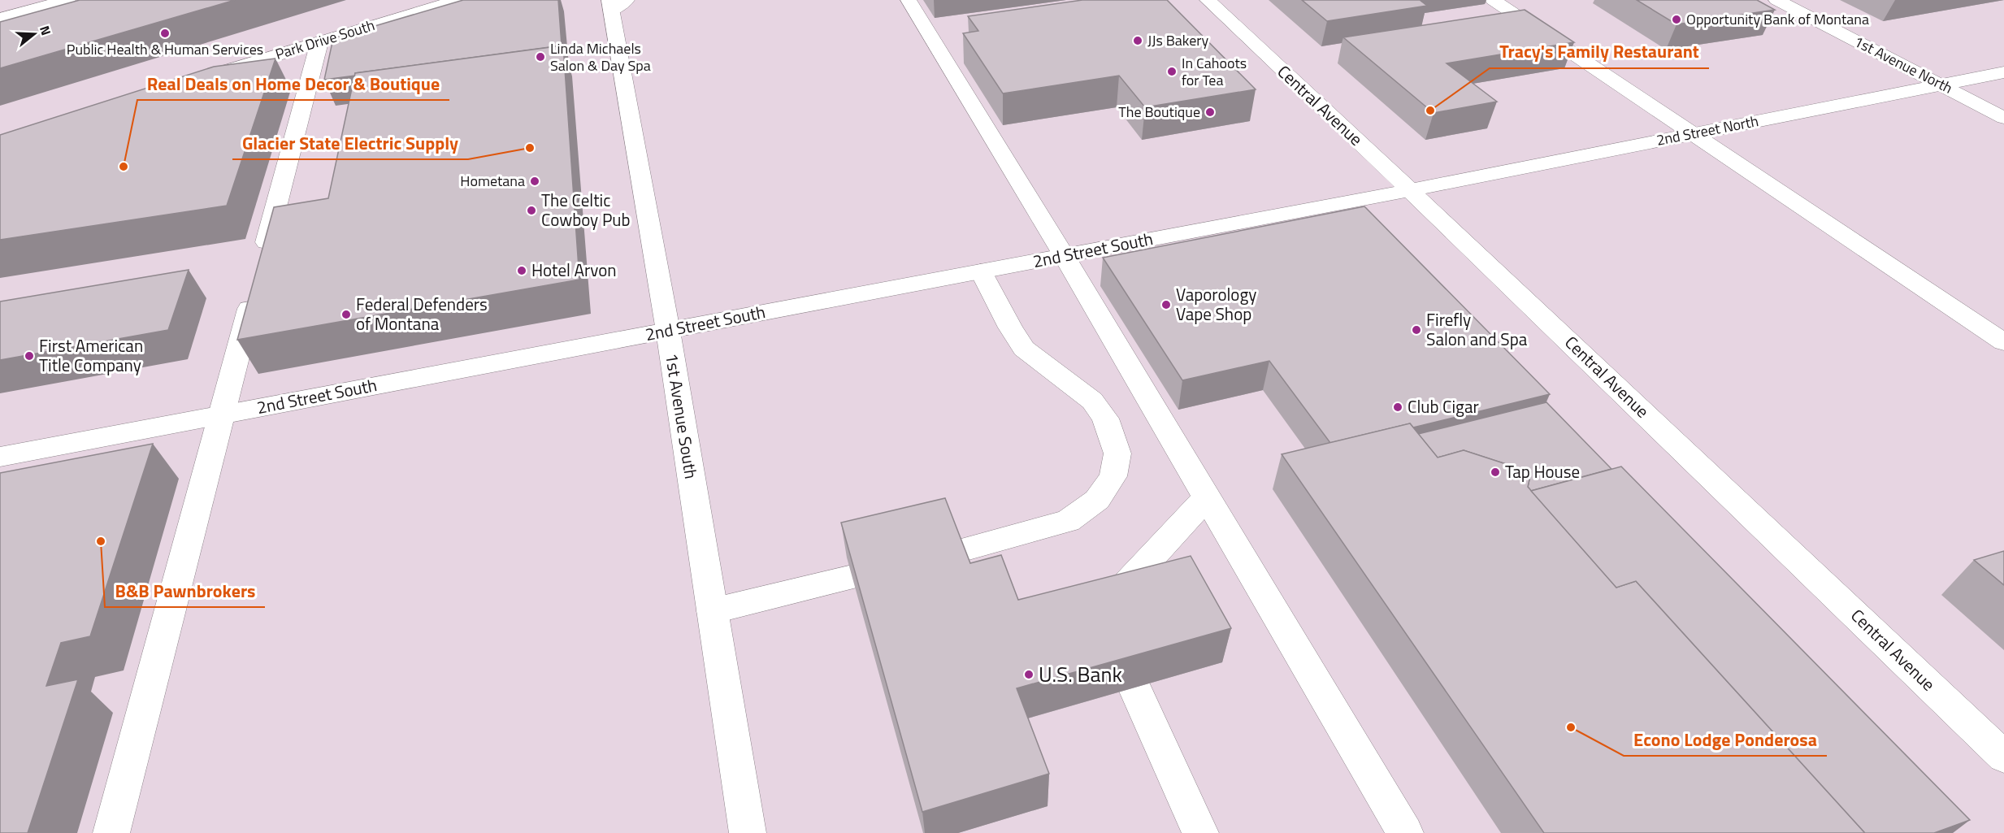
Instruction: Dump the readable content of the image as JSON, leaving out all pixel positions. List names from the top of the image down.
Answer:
{
  "streets": {
    "street": [
      "Park Drive South",
      "1st Avenue North",
      "Central Avenue",
      "2nd Street North",
      "2nd Street South",
      "1st Avenue South"
    ]
  },
  "crossings": [
    ["1st Avenue North", "2nd Street North"],
    ["Central Avenue", "2nd Street North"],
    ["Central Avenue", "2nd Street South"],
    ["2nd Street North", "2nd Street South"],
    ["2nd Street South", "1st Avenue South"]
  ],
  "places": [
    "Opportunity Bank of Montana",
    "Public Health & Human Services",
    "JJs Bakery",
    "Linda Michaels Salon & Day Spa",
    "In Cahoots for Tea",
    "Tracy's Family Restaurant",
    "The Boutique",
    "Glacier State Electric Supply",
    "Real Deals on Home Decor & Boutique",
    "Hometana",
    "The Celtic Cowboy Pub",
    "Hotel Arvon",
    "Vaporology Vape Shop",
    "Federal Defenders of Montana",
    "Firefly Salon and Spa",
    "First American Title Company",
    "Club Cigar",
    "Tap House",
    "B&B Pawnbrokers",
    "U.S. Bank",
    "Econo Lodge Ponderosa"
  ],
  "north": "right"
}
